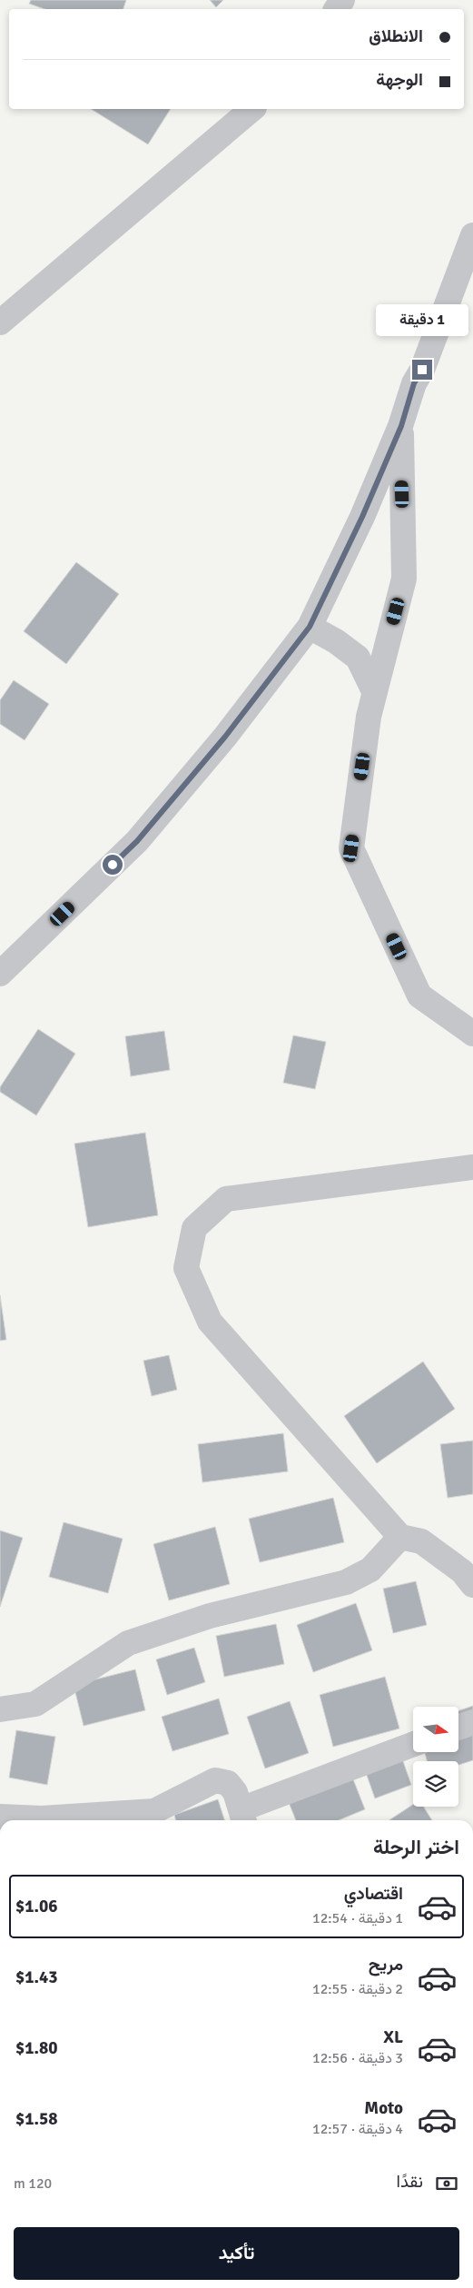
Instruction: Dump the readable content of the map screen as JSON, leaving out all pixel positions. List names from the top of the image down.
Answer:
{
  "north": "right",
  "page": {
    "banner": ["الانطلاق", "الوجهة"],
    "bubble": "1 دقيقة",
    "heading": "اختر الرحلة",
    "list": [
      {
        "name": "اقتصادي",
        "note": "1 دقيقة · 12:54",
        "value": "$1.06"
      },
      {
        "name": "مريح",
        "note": "2 دقيقة · 12:55",
        "value": "$1.43"
      },
      {
        "name": "XL",
        "note": "3 دقيقة · 12:56",
        "value": "$1.80"
      },
      {
        "name": "Moto",
        "note": "4 دقيقة · 12:57",
        "value": "$1.58"
      }
    ],
    "pay": ["نقدًا", "120 m"],
    "buttons": "تأكيد"
  }
}
